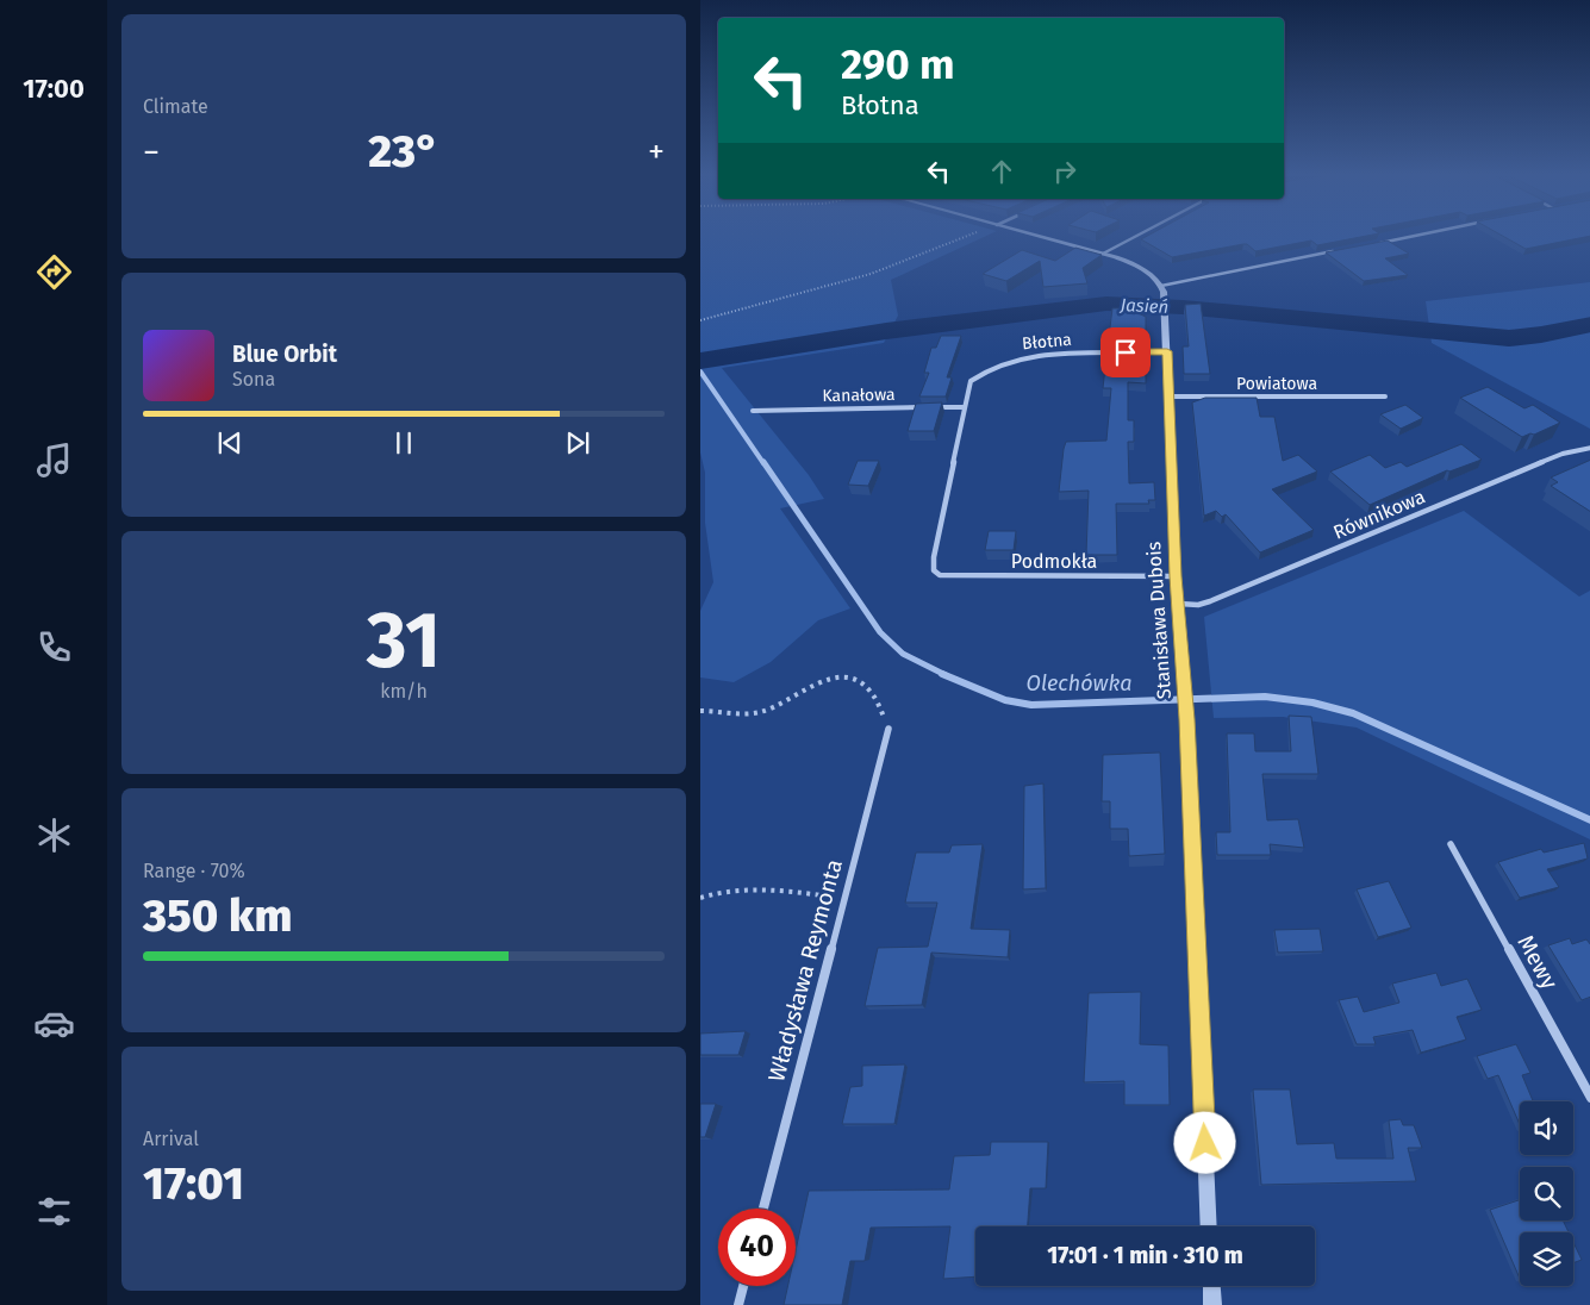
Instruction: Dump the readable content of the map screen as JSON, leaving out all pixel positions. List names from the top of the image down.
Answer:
{
  "streets": {
    "street": [
      "Błotna",
      "Powiatowa",
      "Kanałowa",
      "Równikowa",
      "Podmokła",
      "Stanisława Dubois",
      "Mewy",
      "Władysława Reymonta"
    ]
  },
  "crossings": [
    ["Błotna", "Kanałowa"],
    ["Błotna", "Podmokła"],
    ["Powiatowa", "Stanisława Dubois"],
    ["Kanałowa", "Podmokła"],
    ["Równikowa", "Stanisława Dubois"],
    ["Podmokła", "Stanisława Dubois"]
  ],
  "water": ["Jasień", "Olechówka"],
  "page": {
    "tabs": "17:00",
    "tile": [
      "Climate",
      ["31", "km/h"],
      ["Range · 70%", "350 km"],
      ["Arrival", "17:01"]
    ],
    "turn": ["290 m", "Błotna"],
    "heat": ["−", "23°", "+"],
    "song": ["Blue Orbit", "Sona"],
    "limit": "40",
    "trip": "17:01 · 1 min · 310 m"
  }
}
